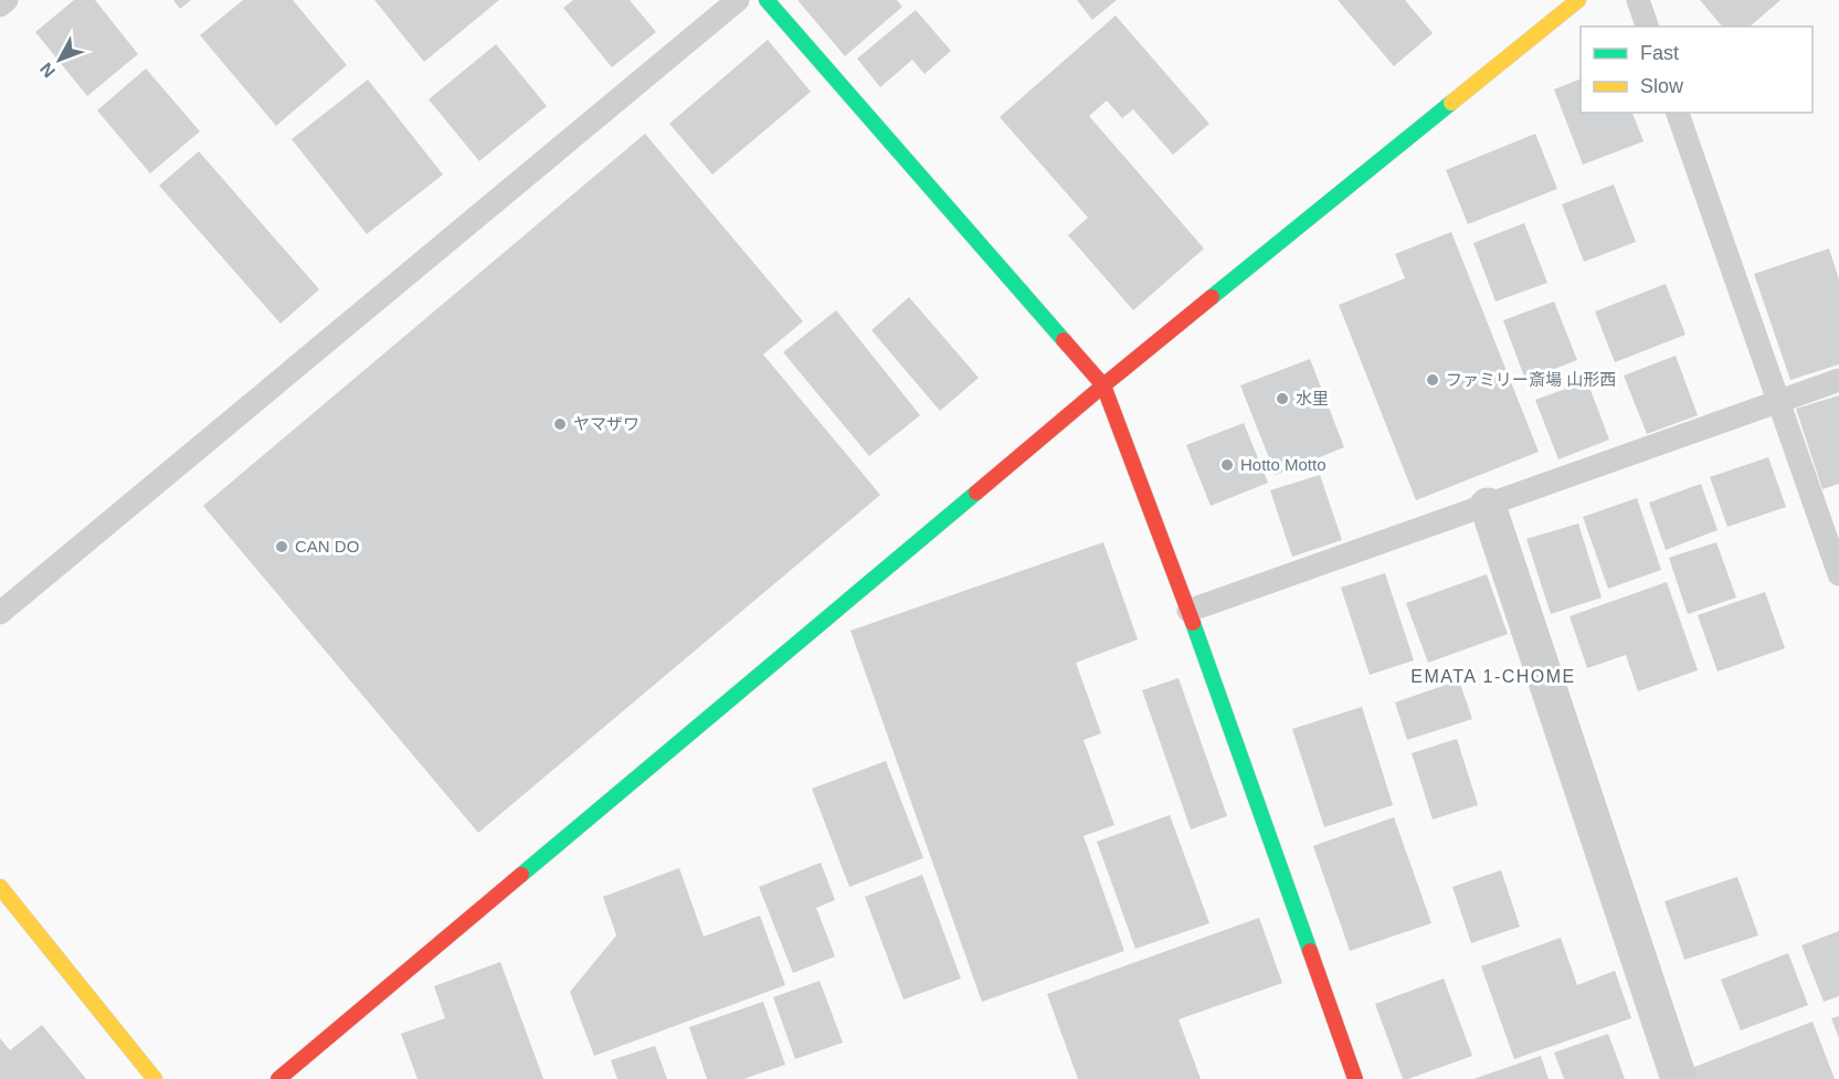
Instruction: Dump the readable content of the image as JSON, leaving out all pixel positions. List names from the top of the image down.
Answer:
{
  "districts": ["EMATA 1-CHOME"],
  "places": [
    "ファミリー斎場 山形西",
    "水里",
    "ヤマザワ",
    "Hotto Motto",
    "CAN DO"
  ],
  "legend": ["Fast", "Slow"],
  "north": "bottom left"
}
